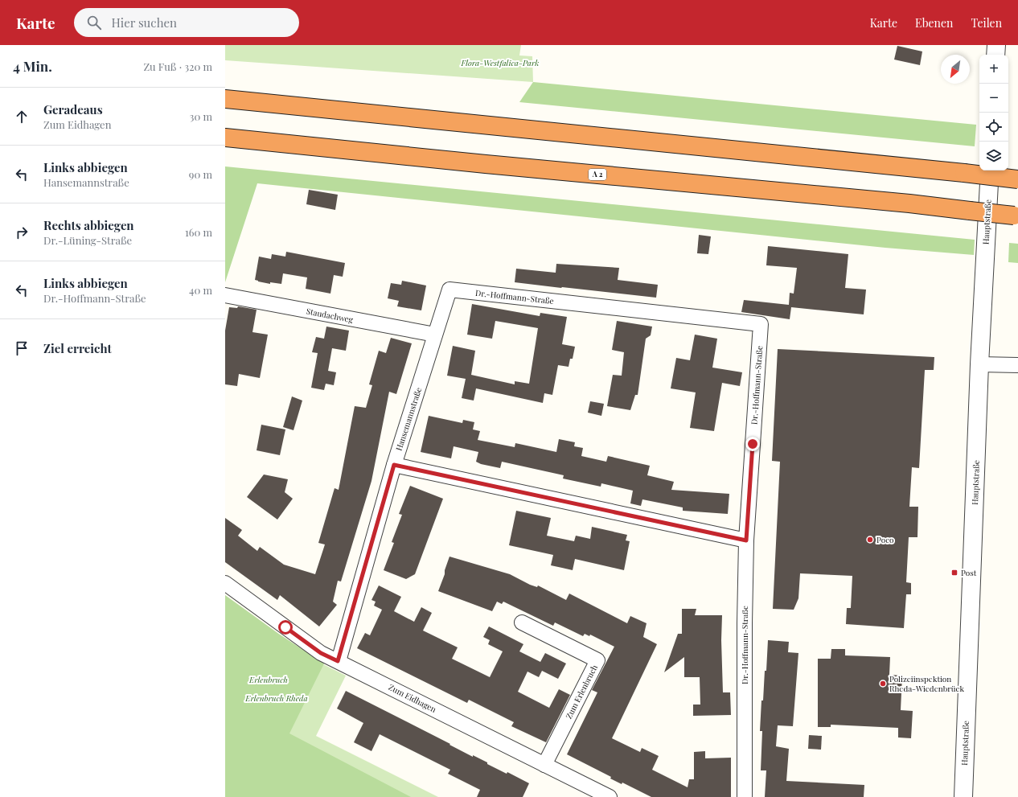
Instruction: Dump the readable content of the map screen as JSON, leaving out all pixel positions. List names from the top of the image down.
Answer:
{
  "streets": {
    "highway": ["A 2"],
    "street": [
      "Hauptstraße",
      "Dr.-Hoffmann-Straße",
      "Staudachweg",
      "Hansemannstraße",
      "Zum Erlenbruch",
      "Zum Eidhagen"
    ]
  },
  "crossings": [
    ["Dr.-Hoffmann-Straße", "Hansemannstraße"],
    ["Staudachweg", "Hansemannstraße"],
    ["Hansemannstraße", "Zum Eidhagen"],
    ["Zum Erlenbruch", "Zum Eidhagen"]
  ],
  "parks": ["Flora-Westfalica-Park", "Erlenbruch", "Erlenbruch Rheda"],
  "places": {
    "other": ["Poco", "Polizeiinspektion Rheda-Wiedenbrück"],
    "transit": ["Post"]
  },
  "north": "bottom left",
  "page": {
    "header": "Karte",
    "search": "Hier suchen",
    "nav": ["Karte", "Ebenen", "Teilen"],
    "heading": ["4 Min.", "Zu Fuß · 320 m"],
    "map_buttons": ["+", "−"],
    "list": [
      ["Geradeaus", "Zum Eidhagen", "30 m"],
      ["Links abbiegen", "Hansemannstraße", "90 m"],
      ["Rechts abbiegen", "Dr.-Lüning-Straße", "160 m"],
      ["Links abbiegen", "Dr.-Hoffmann-Straße", "40 m"],
      "Ziel erreicht"
    ]
  }
}
